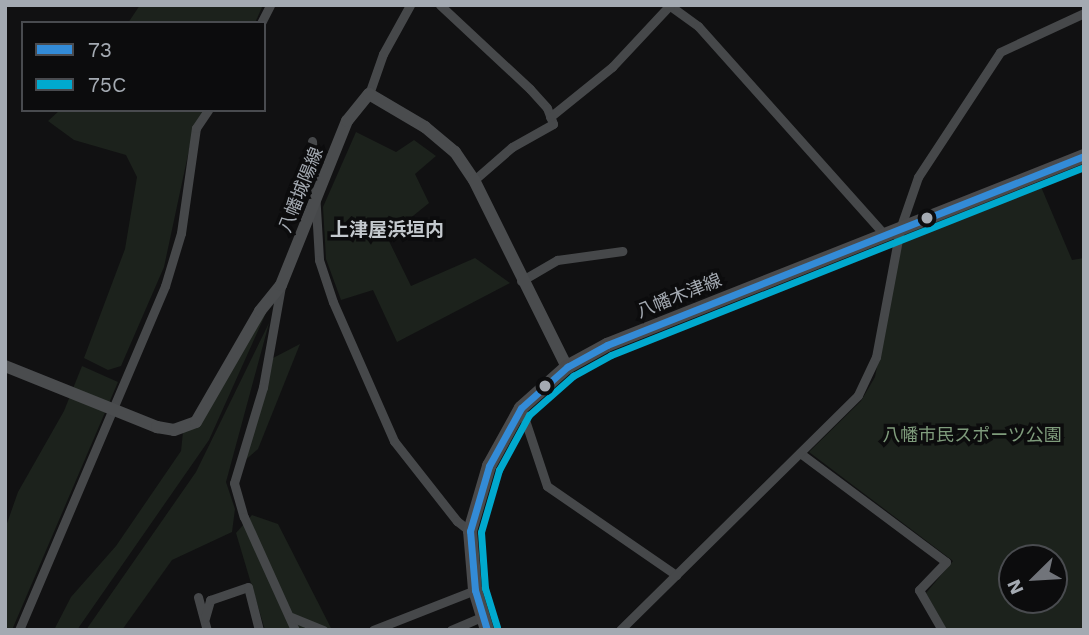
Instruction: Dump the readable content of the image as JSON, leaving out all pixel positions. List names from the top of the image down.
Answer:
{
  "streets": {
    "main road": ["八幡城陽線", "八幡木津線"]
  },
  "districts": ["上津屋浜垣内"],
  "parks": ["八幡市民スポーツ公園"],
  "lines": ["transit line 73", "transit line 75C"],
  "legend": ["73", "75C"],
  "north": "bottom left"
}
